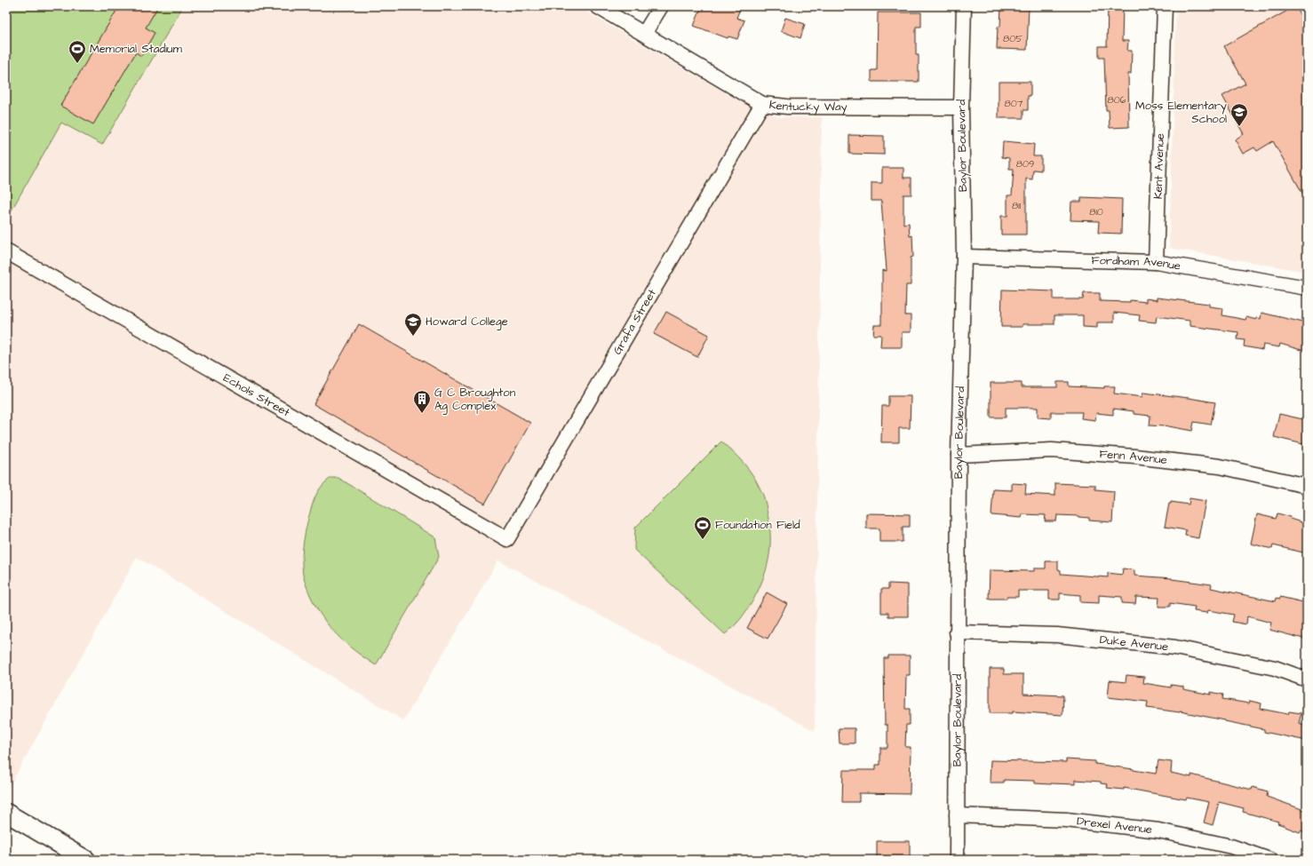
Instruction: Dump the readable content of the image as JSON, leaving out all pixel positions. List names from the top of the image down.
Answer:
{
  "streets": {
    "street": [
      "Kentucky Way",
      "Baylor Boulevard",
      "Kent Avenue",
      "Fordham Avenue",
      "Grafa Street",
      "Echols Street",
      "Fenn Avenue",
      "Duke Avenue",
      "Drexel Avenue"
    ]
  },
  "crossings": [
    ["Kentucky Way", "Baylor Boulevard"],
    ["Kentucky Way", "Grafa Street"],
    ["Baylor Boulevard", "Fordham Avenue"],
    ["Baylor Boulevard", "Fenn Avenue"],
    ["Baylor Boulevard", "Duke Avenue"],
    ["Baylor Boulevard", "Drexel Avenue"],
    ["Kent Avenue", "Fordham Avenue"],
    ["Grafa Street", "Echols Street"]
  ],
  "places": {
    "sports": ["Memorial Stadium", "Foundation Field"],
    "school or university": ["Moss Elementary School", "Howard College"],
    "building": ["G C Broughton Ag Complex"]
  },
  "house_numbers": [
    "805",
    "806",
    "807",
    "809",
    "811",
    "810"
  ]
}
